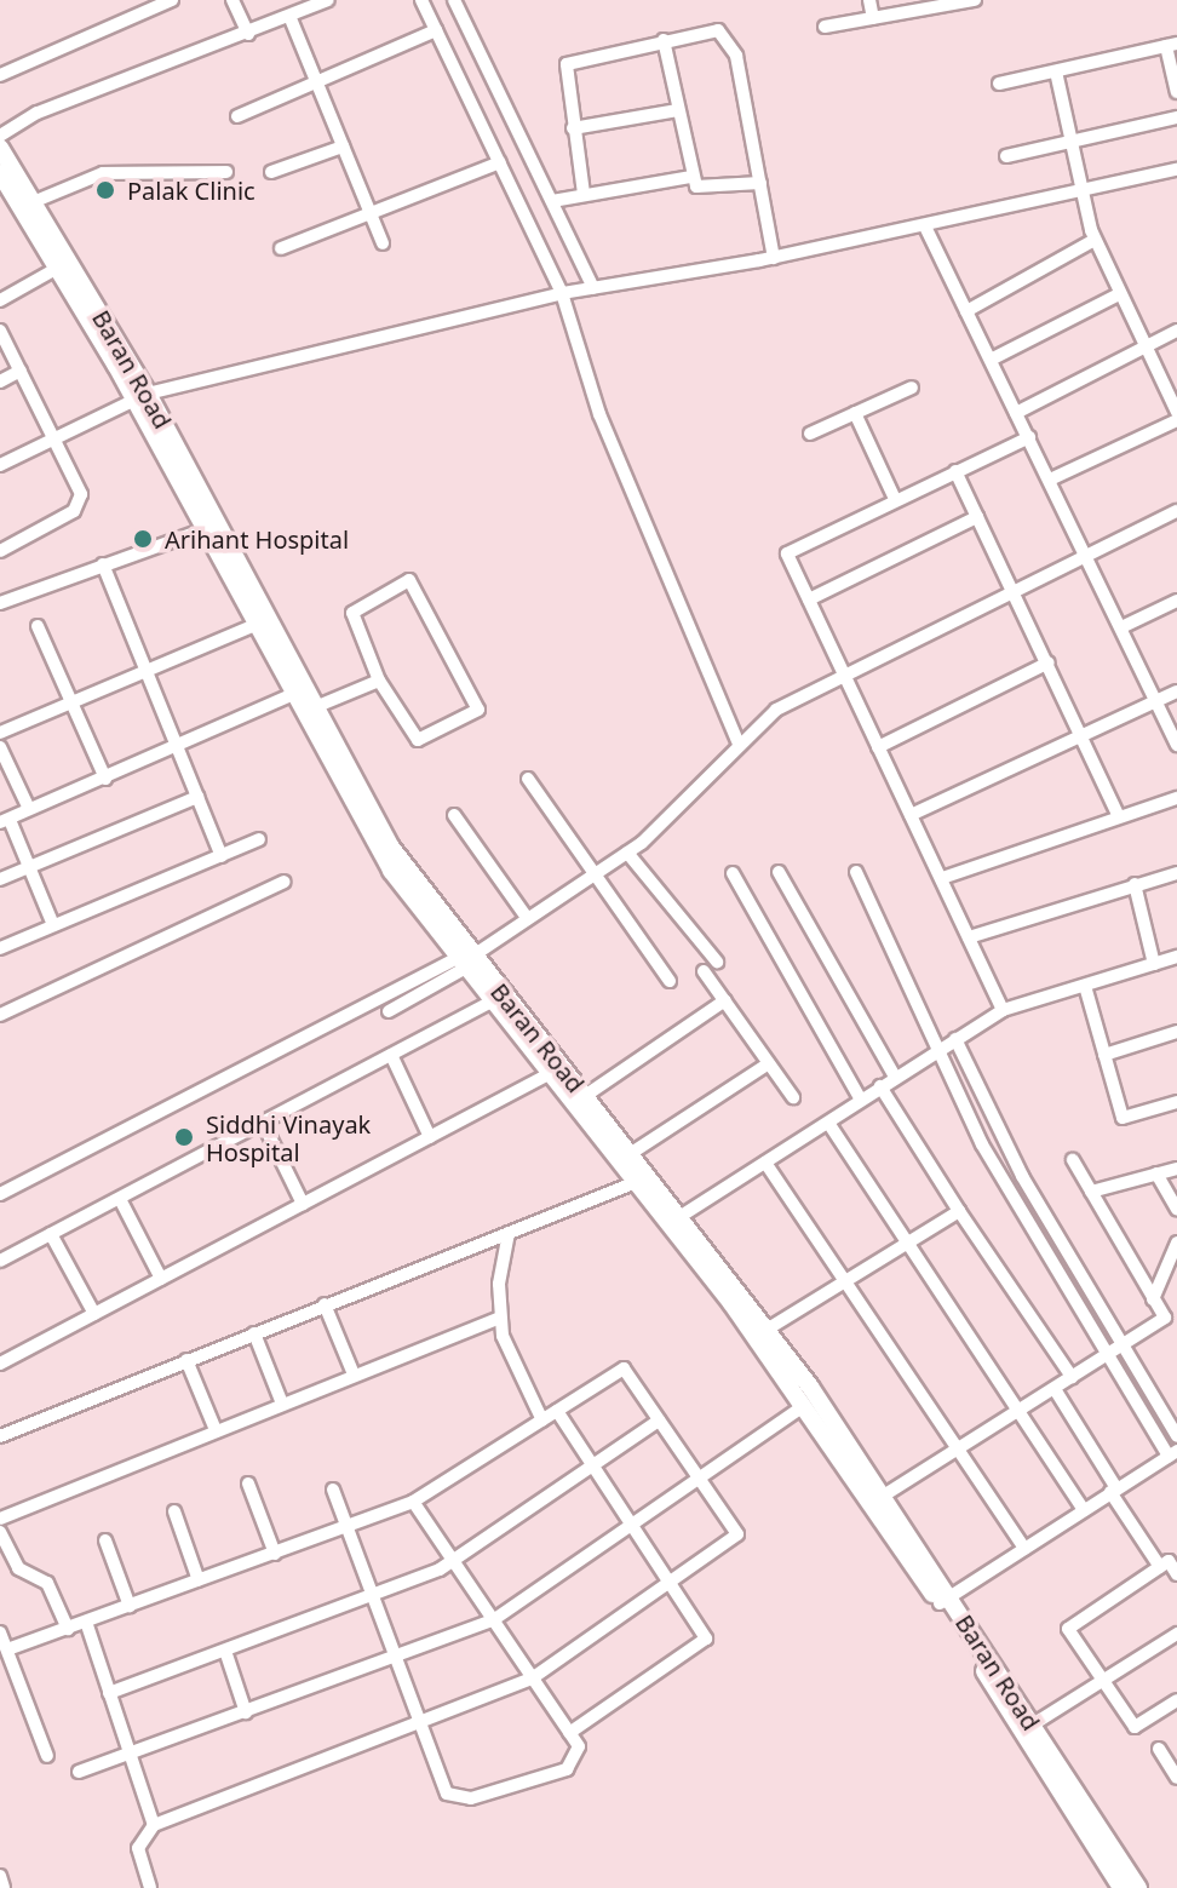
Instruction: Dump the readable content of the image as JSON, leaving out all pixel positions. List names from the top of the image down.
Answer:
{
  "streets": {
    "main road": ["Baran Road"]
  },
  "places": ["Palak Clinic", "Arihant Hospital", "Siddhi Vinayak Hospital"]
}
